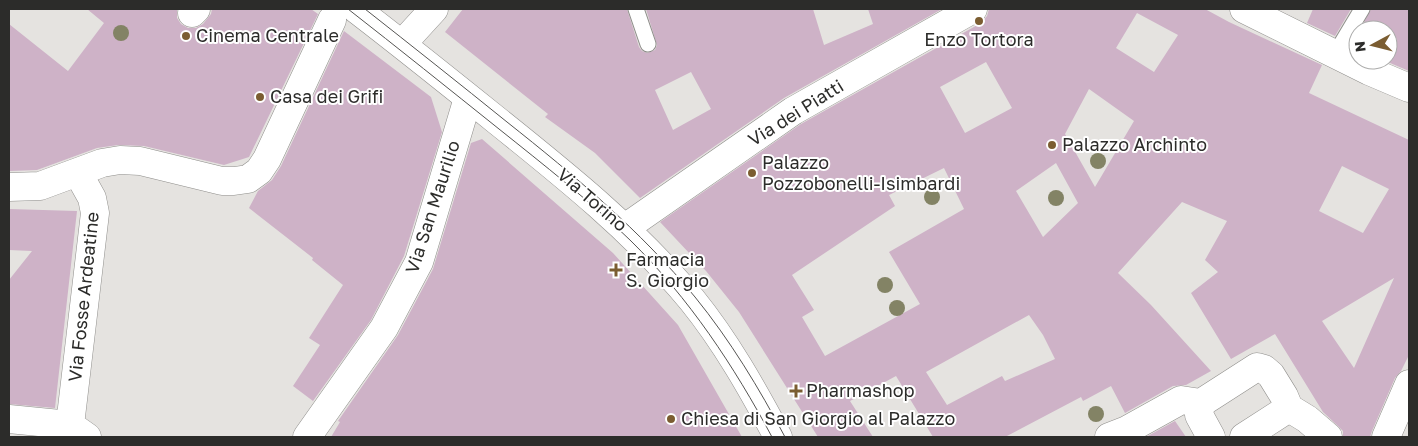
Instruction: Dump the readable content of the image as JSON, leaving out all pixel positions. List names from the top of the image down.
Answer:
{
  "streets": {
    "street": [
      "Via dei Piatti",
      "Via Torino",
      "Via San Maurilio",
      "Via Fosse Ardeatine"
    ]
  },
  "crossings": [
    ["Via dei Piatti", "Via Torino"],
    ["Via Torino", "Via San Maurilio"]
  ],
  "places": {
    "other": [
      "Enzo Tortora",
      "Cinema Centrale",
      "Casa dei Grifi",
      "Palazzo Archinto",
      "Palazzo Pozzobonelli-Isimbardi",
      "Chiesa di San Giorgio al Palazzo"
    ],
    "health": ["Farmacia S. Giorgio", "Pharmashop"]
  },
  "north": "left"
}
